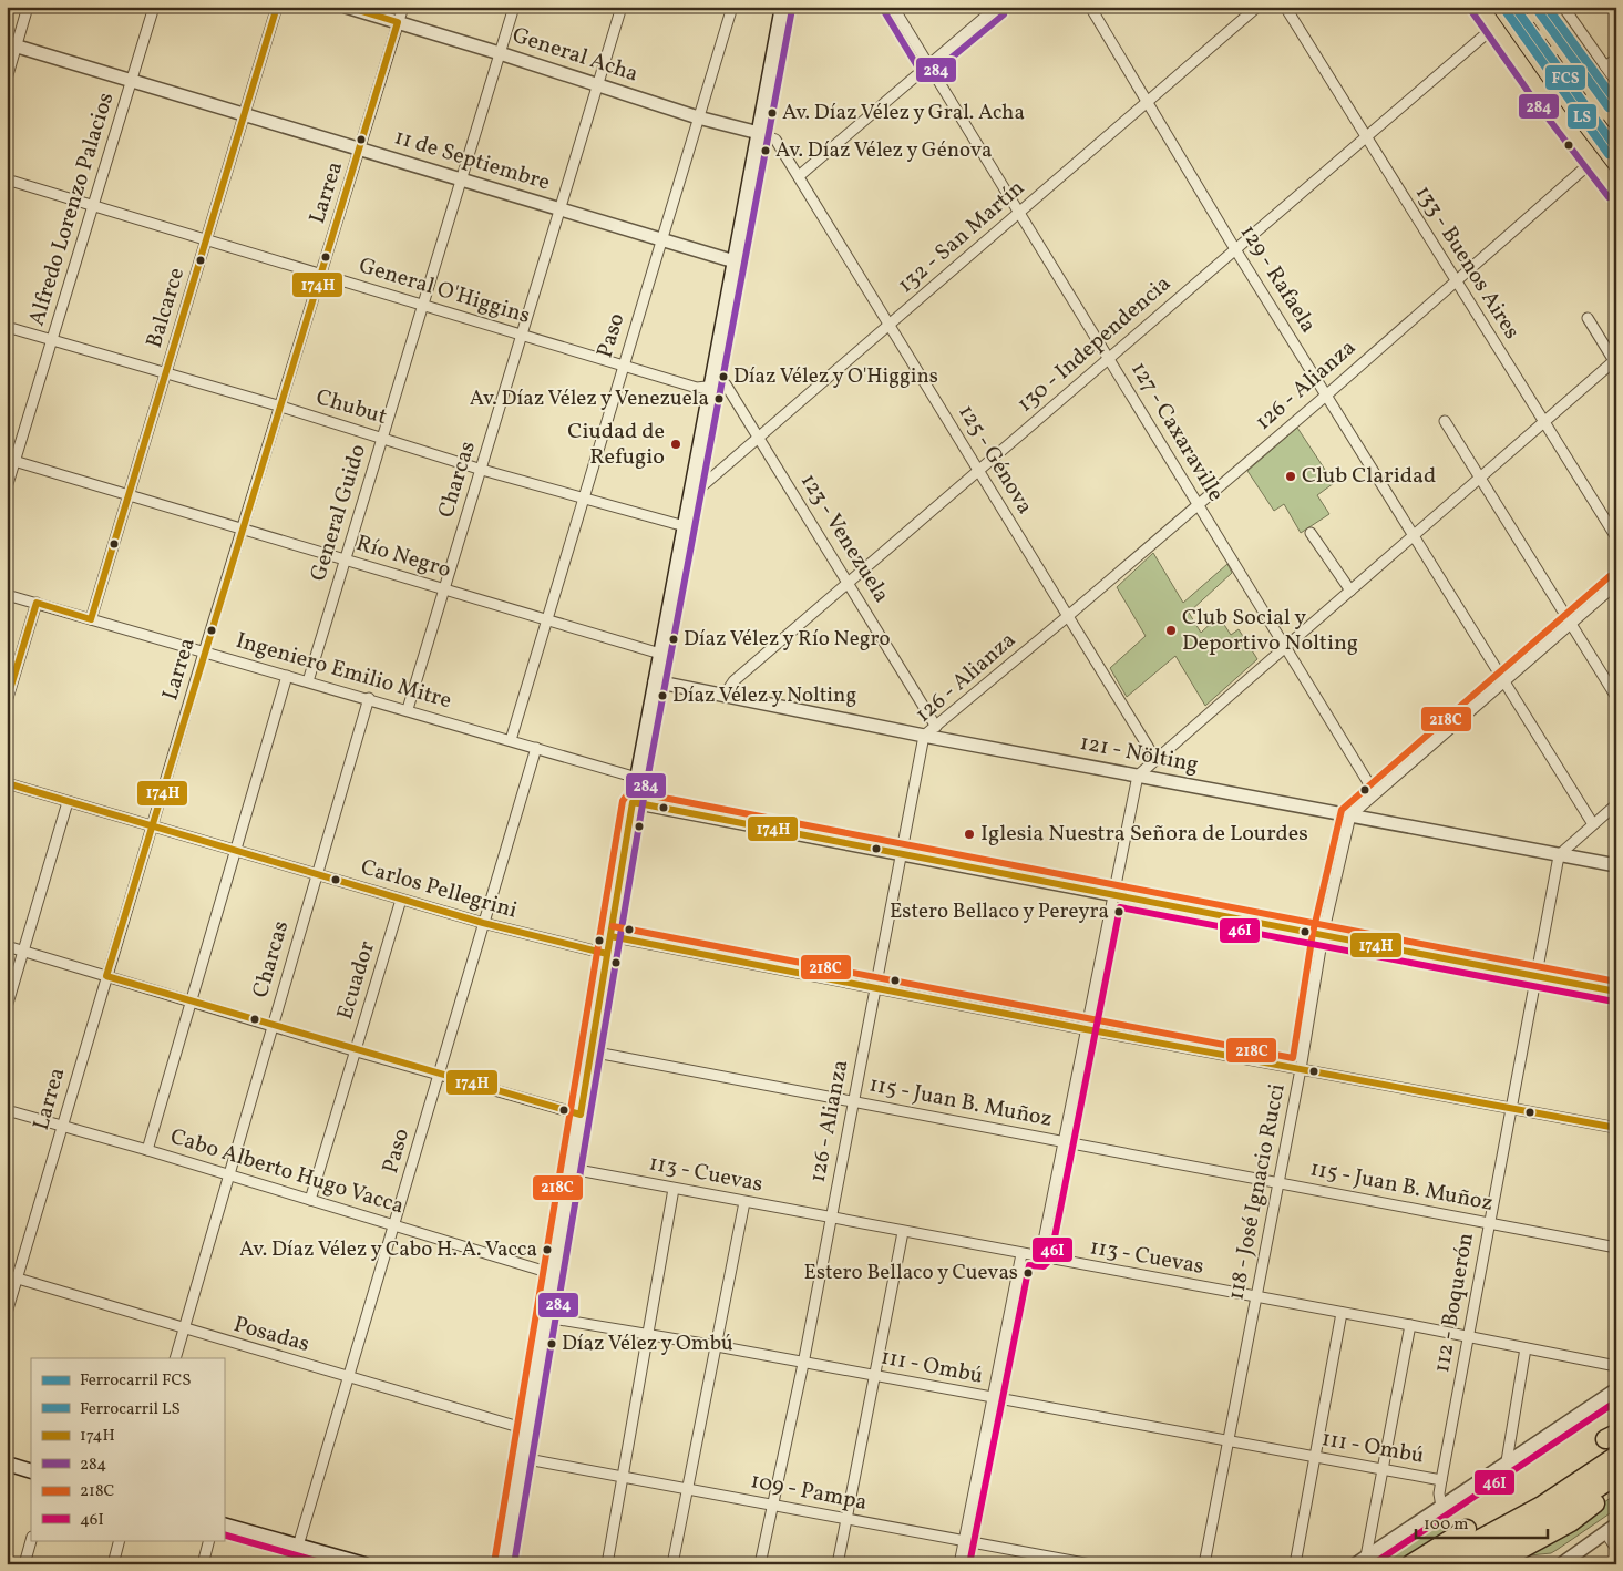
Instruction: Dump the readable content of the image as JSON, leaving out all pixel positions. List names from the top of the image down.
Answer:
{
  "streets": {
    "street": [
      "General Acha",
      "11 de Septiembre",
      "Larrea",
      "Alfredo Lorenzo Palacios",
      "132 - San Martín",
      "133 - Buenos Aires",
      "129 - Rafaela",
      "General O'Higgins",
      "Balcarce",
      "Paso",
      "130 - Independencia",
      "126 - Alianza",
      "Chubut",
      "127 - Caxaraville",
      "125 - Génova",
      "Charcas",
      "General Guido",
      "123 - Venezuela",
      "Río Negro",
      "Ingeniero Emilio Mitre",
      "121 - Nölting",
      "Carlos Pellegrini",
      "Ecuador",
      "115 - Juan B. Muñoz",
      "Cabo Alberto Hugo Vacca",
      "113 - Cuevas",
      "118 - José Ignacio Rucci",
      "112 - Boquerón",
      "Posadas",
      "111 - Ombú",
      "109 - Pampa"
    ]
  },
  "crossings": [
    ["General Acha", "Larrea"],
    ["General Acha", "Paso"],
    ["General Acha", "125 - Génova"],
    ["General Acha", "Charcas"],
    ["General Acha", "General Guido"],
    ["11 de Septiembre", "Larrea"],
    ["11 de Septiembre", "Alfredo Lorenzo Palacios"],
    ["11 de Septiembre", "Balcarce"],
    ["11 de Septiembre", "Paso"],
    ["11 de Septiembre", "Charcas"],
    ["11 de Septiembre", "General Guido"],
    ["Larrea", "General O'Higgins"],
    ["Larrea", "Chubut"],
    ["Larrea", "Río Negro"],
    ["Larrea", "Ingeniero Emilio Mitre"],
    ["Larrea", "Carlos Pellegrini"],
    ["Larrea", "Cabo Alberto Hugo Vacca"],
    ["Larrea", "Posadas"],
    ["Alfredo Lorenzo Palacios", "General O'Higgins"],
    ["Alfredo Lorenzo Palacios", "Chubut"],
    ["Alfredo Lorenzo Palacios", "Río Negro"],
    ["132 - San Martín", "129 - Rafaela"],
    ["132 - San Martín", "127 - Caxaraville"],
    ["132 - San Martín", "125 - Génova"],
    ["132 - San Martín", "123 - Venezuela"],
    ["133 - Buenos Aires", "130 - Independencia"],
    ["133 - Buenos Aires", "126 - Alianza"],
    ["129 - Rafaela", "130 - Independencia"],
    ["129 - Rafaela", "126 - Alianza"],
    ["General O'Higgins", "Balcarce"],
    ["General O'Higgins", "Paso"],
    ["General O'Higgins", "Charcas"],
    ["General O'Higgins", "General Guido"],
    ["General O'Higgins", "123 - Venezuela"],
    ["Balcarce", "Chubut"],
    ["Balcarce", "Río Negro"],
    ["Balcarce", "Ingeniero Emilio Mitre"],
    ["Paso", "Chubut"],
    ["Paso", "Río Negro"],
    ["Paso", "Ingeniero Emilio Mitre"],
    ["Paso", "Carlos Pellegrini"],
    ["Paso", "Cabo Alberto Hugo Vacca"],
    ["Paso", "Posadas"],
    ["130 - Independencia", "127 - Caxaraville"],
    ["130 - Independencia", "125 - Génova"],
    ["130 - Independencia", "123 - Venezuela"],
    ["130 - Independencia", "121 - Nölting"],
    ["126 - Alianza", "127 - Caxaraville"],
    ["126 - Alianza", "125 - Génova"],
    ["126 - Alianza", "123 - Venezuela"],
    ["126 - Alianza", "121 - Nölting"],
    ["126 - Alianza", "115 - Juan B. Muñoz"],
    ["126 - Alianza", "113 - Cuevas"],
    ["126 - Alianza", "111 - Ombú"],
    ["126 - Alianza", "109 - Pampa"],
    ["Chubut", "Charcas"],
    ["Chubut", "General Guido"],
    ["Charcas", "Río Negro"],
    ["Charcas", "Ingeniero Emilio Mitre"],
    ["Charcas", "Carlos Pellegrini"],
    ["Charcas", "Cabo Alberto Hugo Vacca"],
    ["Charcas", "Posadas"],
    ["General Guido", "Río Negro"],
    ["General Guido", "Ingeniero Emilio Mitre"],
    ["121 - Nölting", "118 - José Ignacio Rucci"],
    ["121 - Nölting", "112 - Boquerón"],
    ["Carlos Pellegrini", "Ecuador"],
    ["Ecuador", "Cabo Alberto Hugo Vacca"],
    ["115 - Juan B. Muñoz", "118 - José Ignacio Rucci"],
    ["115 - Juan B. Muñoz", "112 - Boquerón"],
    ["113 - Cuevas", "118 - José Ignacio Rucci"],
    ["113 - Cuevas", "112 - Boquerón"],
    ["118 - José Ignacio Rucci", "111 - Ombú"],
    ["112 - Boquerón", "111 - Ombú"]
  ],
  "places": [
    "Av. Díaz Vélez y Gral. Acha",
    "Av. Díaz Vélez y Génova",
    "Díaz Vélez y O'Higgins",
    "Av. Díaz Vélez y Venezuela",
    "Ciudad de Refugio",
    "Club Claridad",
    "Club Social y Deportivo Nolting",
    "Díaz Vélez y Río Negro",
    "Díaz Vélez y Nolting",
    "Iglesia Nuestra Señora de Lourdes",
    "Estero Bellaco y Pereyra",
    "Av. Díaz Vélez y Cabo H. A. Vacca",
    "Estero Bellaco y Cuevas",
    "Díaz Vélez y Ombú"
  ],
  "lines": [
    "rail line FCS",
    "transit line 174H",
    "transit line 284",
    "rail line LS",
    "transit line 218C",
    "transit line 46I"
  ],
  "legend": [
    "Ferrocarril FCS",
    "Ferrocarril LS",
    "174H",
    "284",
    "218C",
    "46I"
  ],
  "scale_bar": "100 m"
}
